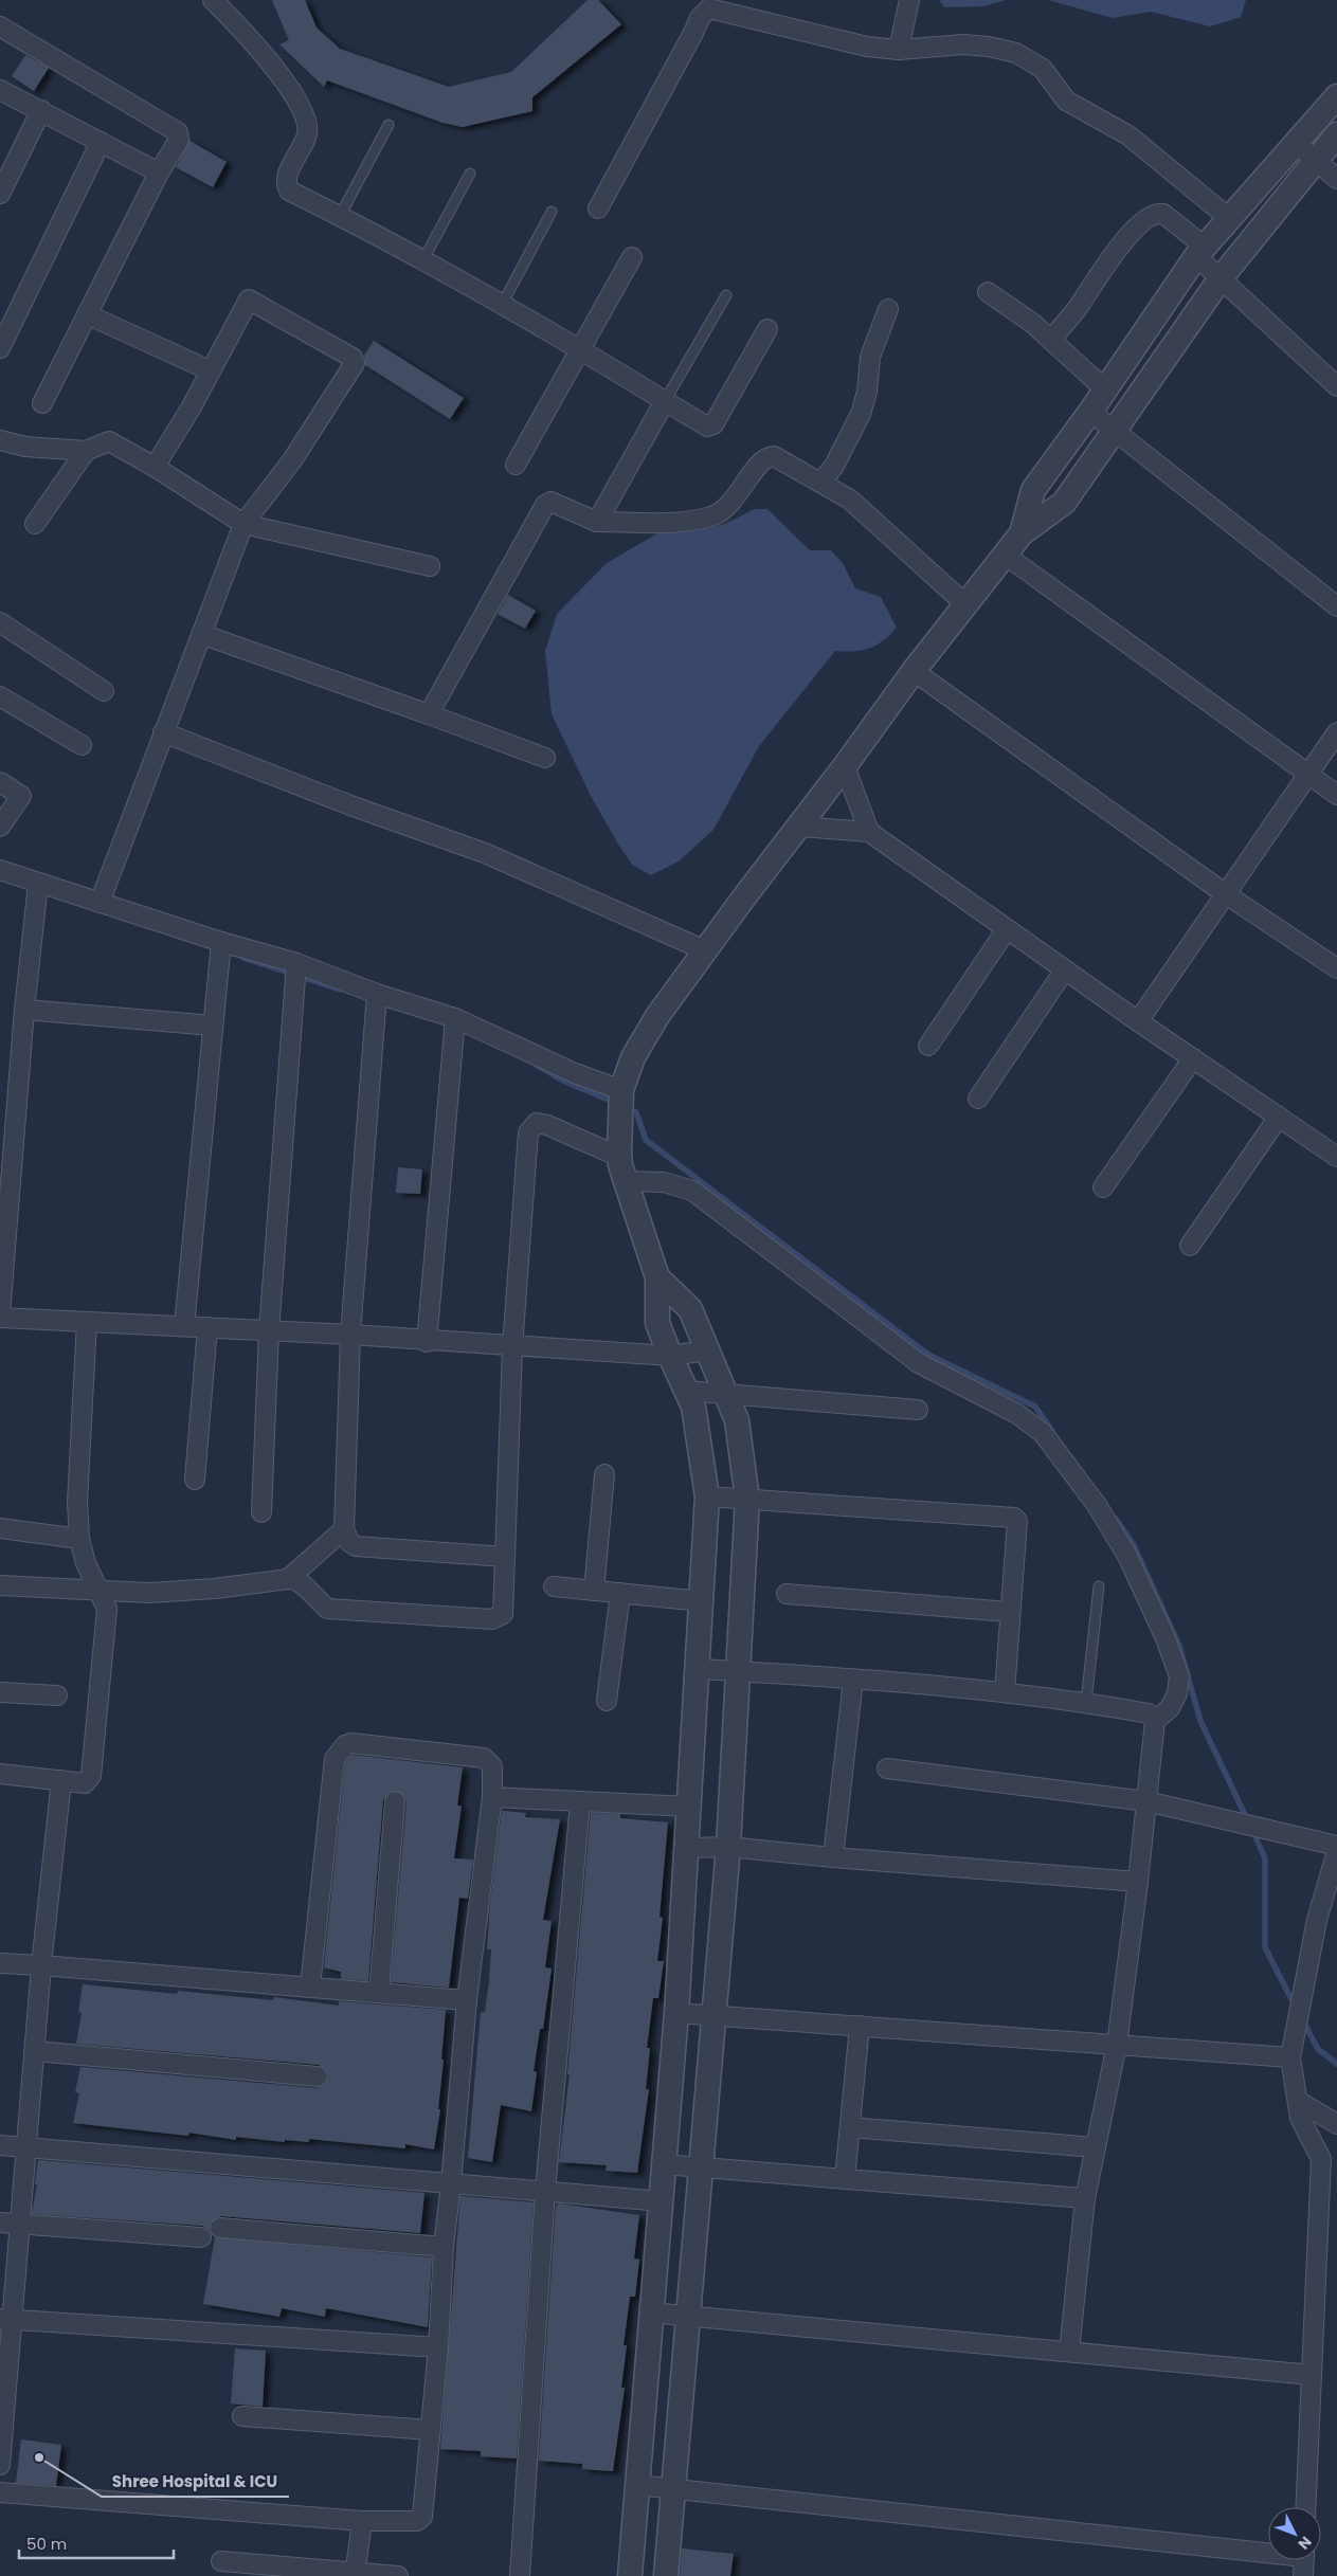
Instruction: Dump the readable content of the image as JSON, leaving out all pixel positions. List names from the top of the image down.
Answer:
{
  "places": ["Shree Hospital & ICU"],
  "scale_bar": "50 m",
  "north": "bottom right"
}
